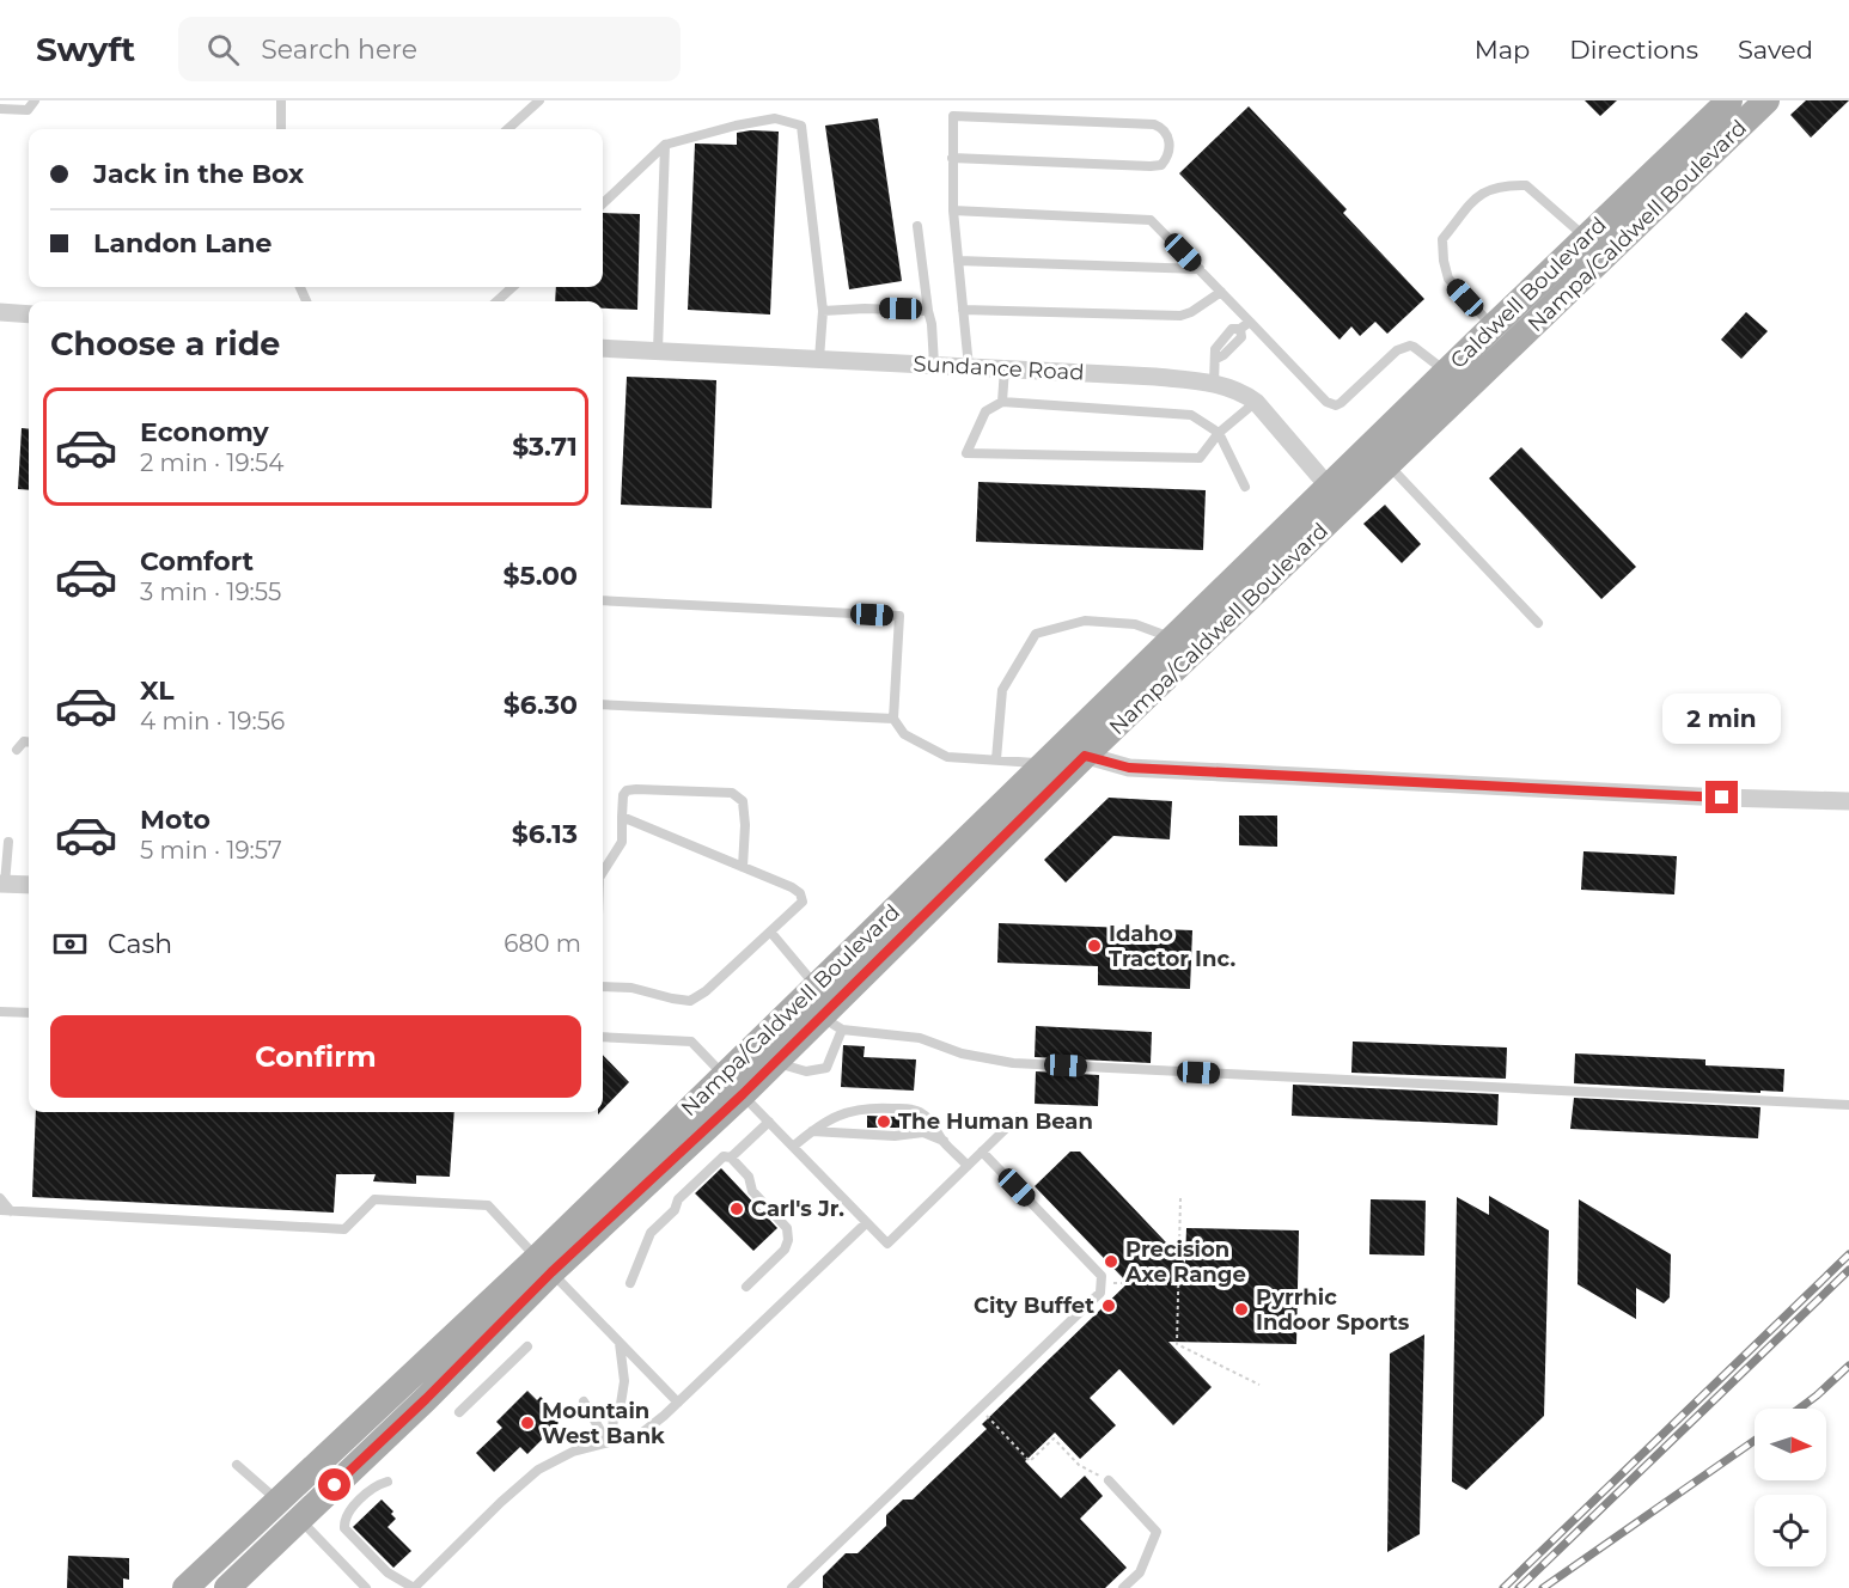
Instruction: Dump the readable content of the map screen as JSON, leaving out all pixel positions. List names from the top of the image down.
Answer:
{
  "streets": {
    "main road": ["Nampa/Caldwell Boulevard", "Caldwell Boulevard"],
    "street": ["Sundance Road"]
  },
  "crossings": [
    ["Nampa/Caldwell Boulevard", "Caldwell Boulevard"],
    ["Nampa/Caldwell Boulevard", "Sundance Road"],
    ["Caldwell Boulevard", "Sundance Road"]
  ],
  "places": [
    "Idaho Tractor Inc.",
    "The Human Bean",
    "Carl's Jr.",
    "Precision Axe Range",
    "City Buffet",
    "Pyrrhic Indoor Sports",
    "Mountain West Bank"
  ],
  "north": "right",
  "page": {
    "header": "Swyft",
    "search": "Search here",
    "nav": ["Map", "Directions", "Saved"],
    "banner": ["Jack in the Box", "Landon Lane"],
    "heading": "Choose a ride",
    "list": [
      {
        "name": "Economy",
        "note": "2 min · 19:54",
        "value": "$3.71"
      },
      {
        "name": "Comfort",
        "note": "3 min · 19:55",
        "value": "$5.00"
      },
      {
        "name": "XL",
        "note": "4 min · 19:56",
        "value": "$6.30"
      },
      {
        "name": "Moto",
        "note": "5 min · 19:57",
        "value": "$6.13"
      }
    ],
    "bubble": "2 min",
    "pay": ["Cash", "680 m"],
    "buttons": "Confirm"
  }
}
